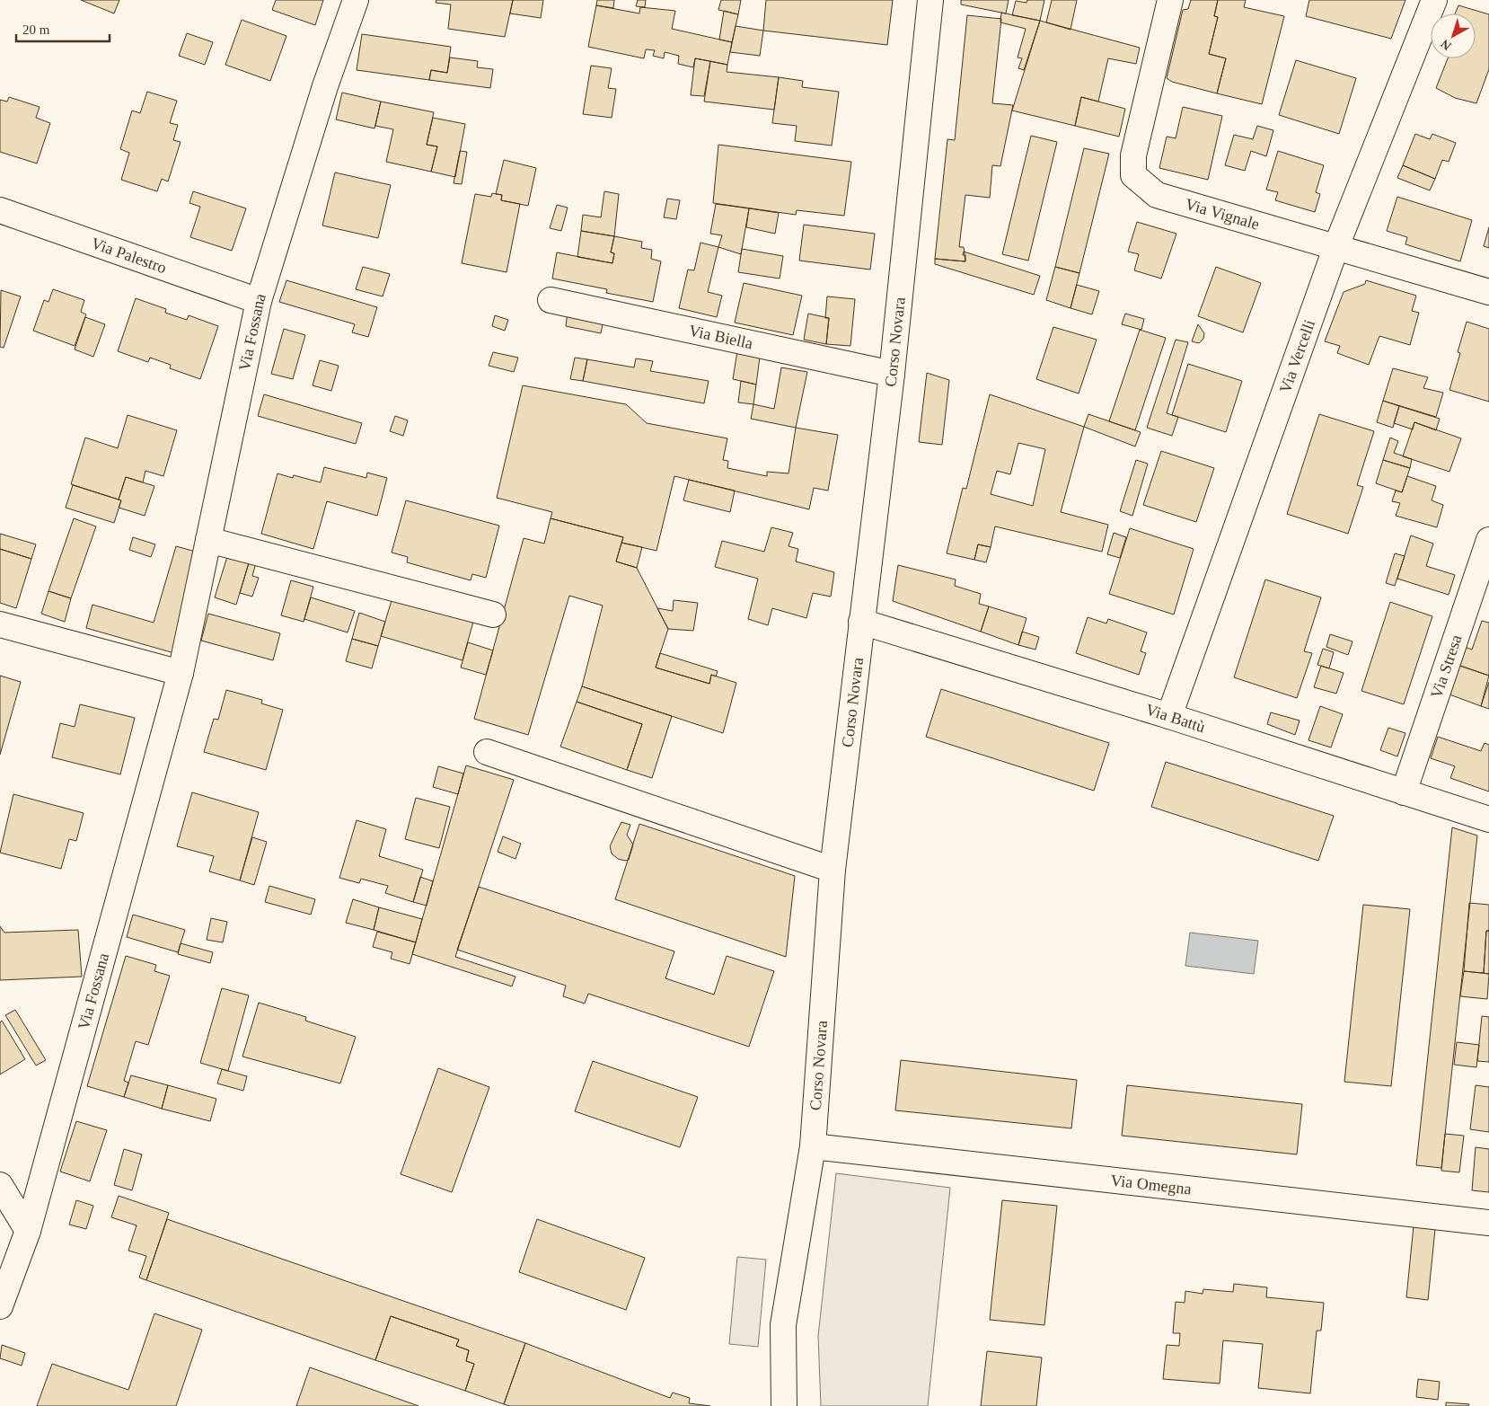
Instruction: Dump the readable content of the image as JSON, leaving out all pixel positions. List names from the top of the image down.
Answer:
{
  "streets": {
    "street": [
      "Via Vignale",
      "Via Palestro",
      "Via Fossana",
      "Via Biella",
      "Corso Novara",
      "Via Vercelli",
      "Via Stresa",
      "Via Battù",
      "Via Omegna"
    ]
  },
  "crossings": [
    ["Via Vignale", "Via Vercelli"],
    ["Via Palestro", "Via Fossana"],
    ["Via Biella", "Corso Novara"],
    ["Corso Novara", "Via Battù"],
    ["Corso Novara", "Via Omegna"],
    ["Via Vercelli", "Via Battù"],
    ["Via Stresa", "Via Battù"]
  ],
  "scale_bar": "20 m",
  "north": "bottom left"
}
